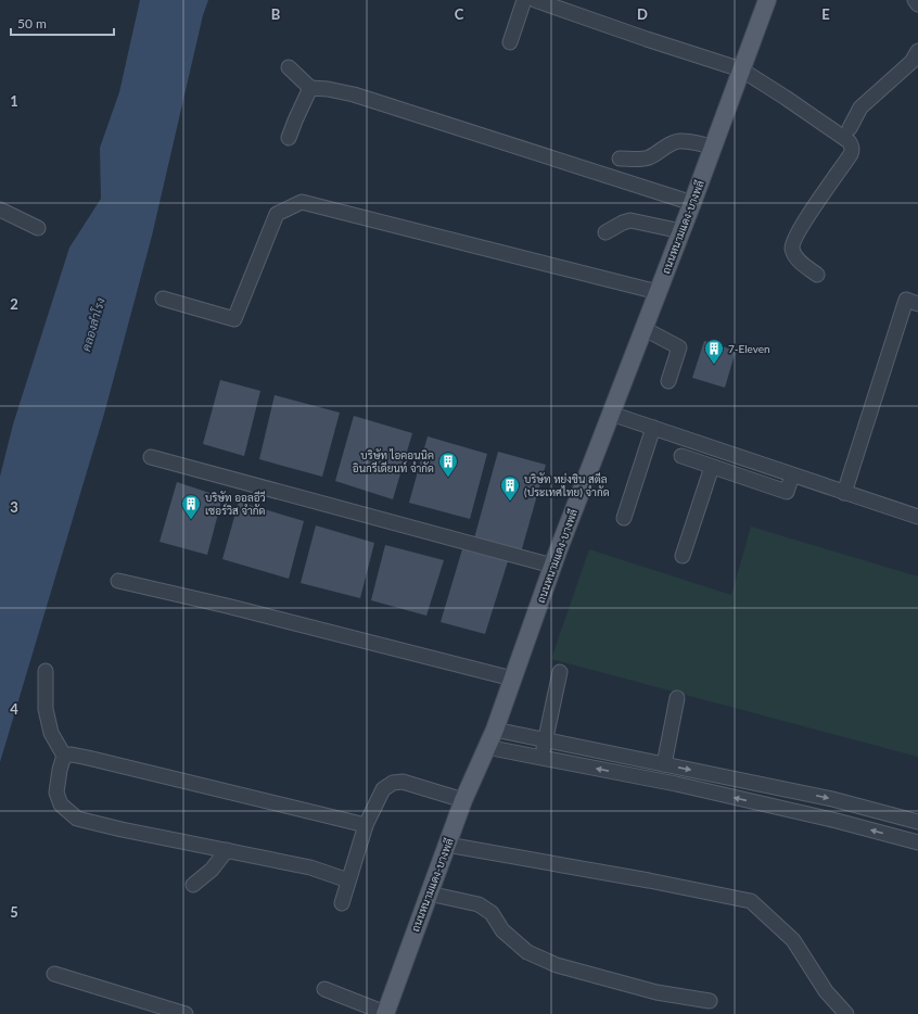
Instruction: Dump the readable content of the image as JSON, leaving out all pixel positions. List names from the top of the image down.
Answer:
{
  "streets": {
    "main road": ["ถนนหนามแดง-บางพลี"]
  },
  "water": ["คลองสำโรง"],
  "places": {
    "building": [
      "7-Eleven",
      "บริษัท ไอคอนนิค อินกรีเดียนท์ จำกัด",
      "บริษัท หย่งซิน สตีล (ประเทศไทย) จํากัด",
      "บริษัท ออลอีวี เซอร์วิส จำกัด"
    ]
  },
  "scale_bar": "50 m",
  "grid": {
    "columns": [
      "B",
      "C",
      "D",
      "E"
    ],
    "rows": [
      "1",
      "2",
      "3",
      "4",
      "5"
    ]
  }
}
